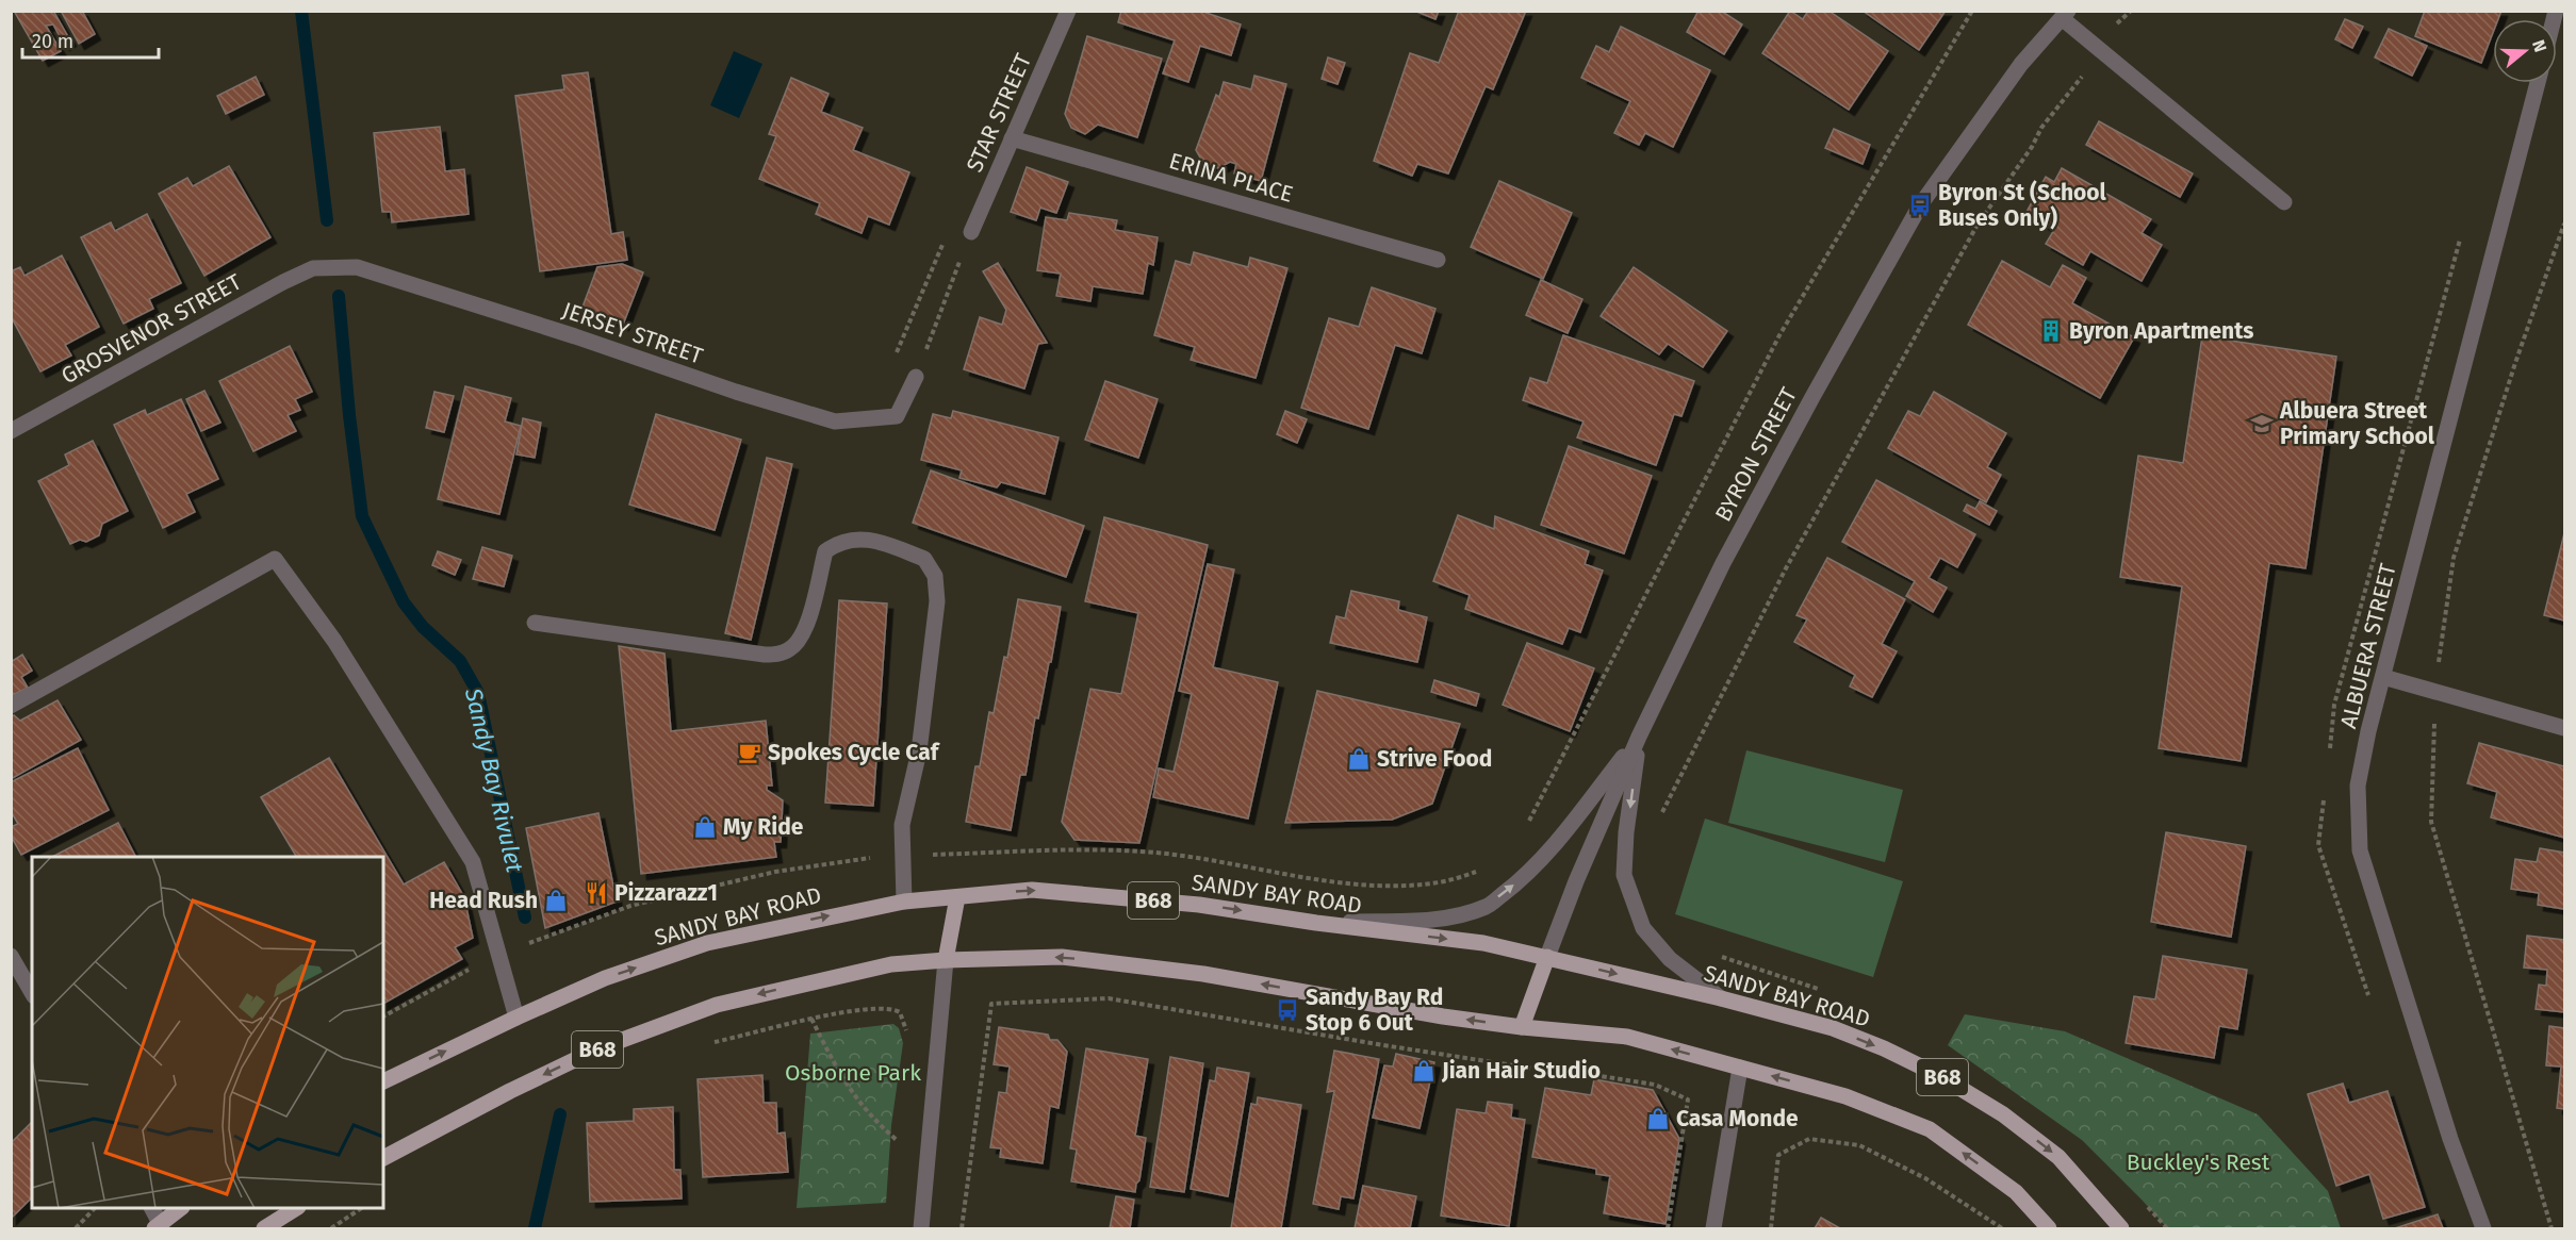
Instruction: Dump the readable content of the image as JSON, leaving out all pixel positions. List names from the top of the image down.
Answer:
{
  "streets": {
    "main road": ["SANDY BAY ROAD", "B68"],
    "street": [
      "STAR STREET",
      "ERINA PLACE",
      "GROSVENOR STREET",
      "JERSEY STREET",
      "BYRON STREET",
      "ALBUERA STREET"
    ]
  },
  "crossings": [
    ["STAR STREET", "ERINA PLACE"],
    ["GROSVENOR STREET", "JERSEY STREET"],
    ["BYRON STREET", "SANDY BAY ROAD"]
  ],
  "water": ["Sandy Bay Rivulet"],
  "parks": ["Osborne Park", "Buckley's Rest"],
  "places": {
    "bus stop": ["Byron St (School Buses Only)", "Sandy Bay Rd Stop 6 Out"],
    "building": ["Byron Apartments"],
    "school or university": ["Albuera Street Primary School"],
    "cafe": ["Spokes Cycle Caf"],
    "shop": [
      "Strive Food",
      "My Ride",
      "Head Rush",
      "Jian Hair Studio",
      "Casa Monde"
    ],
    "restaurant": ["Pizzarazz1"]
  },
  "scale_bar": "20 m",
  "north": "right"
}
